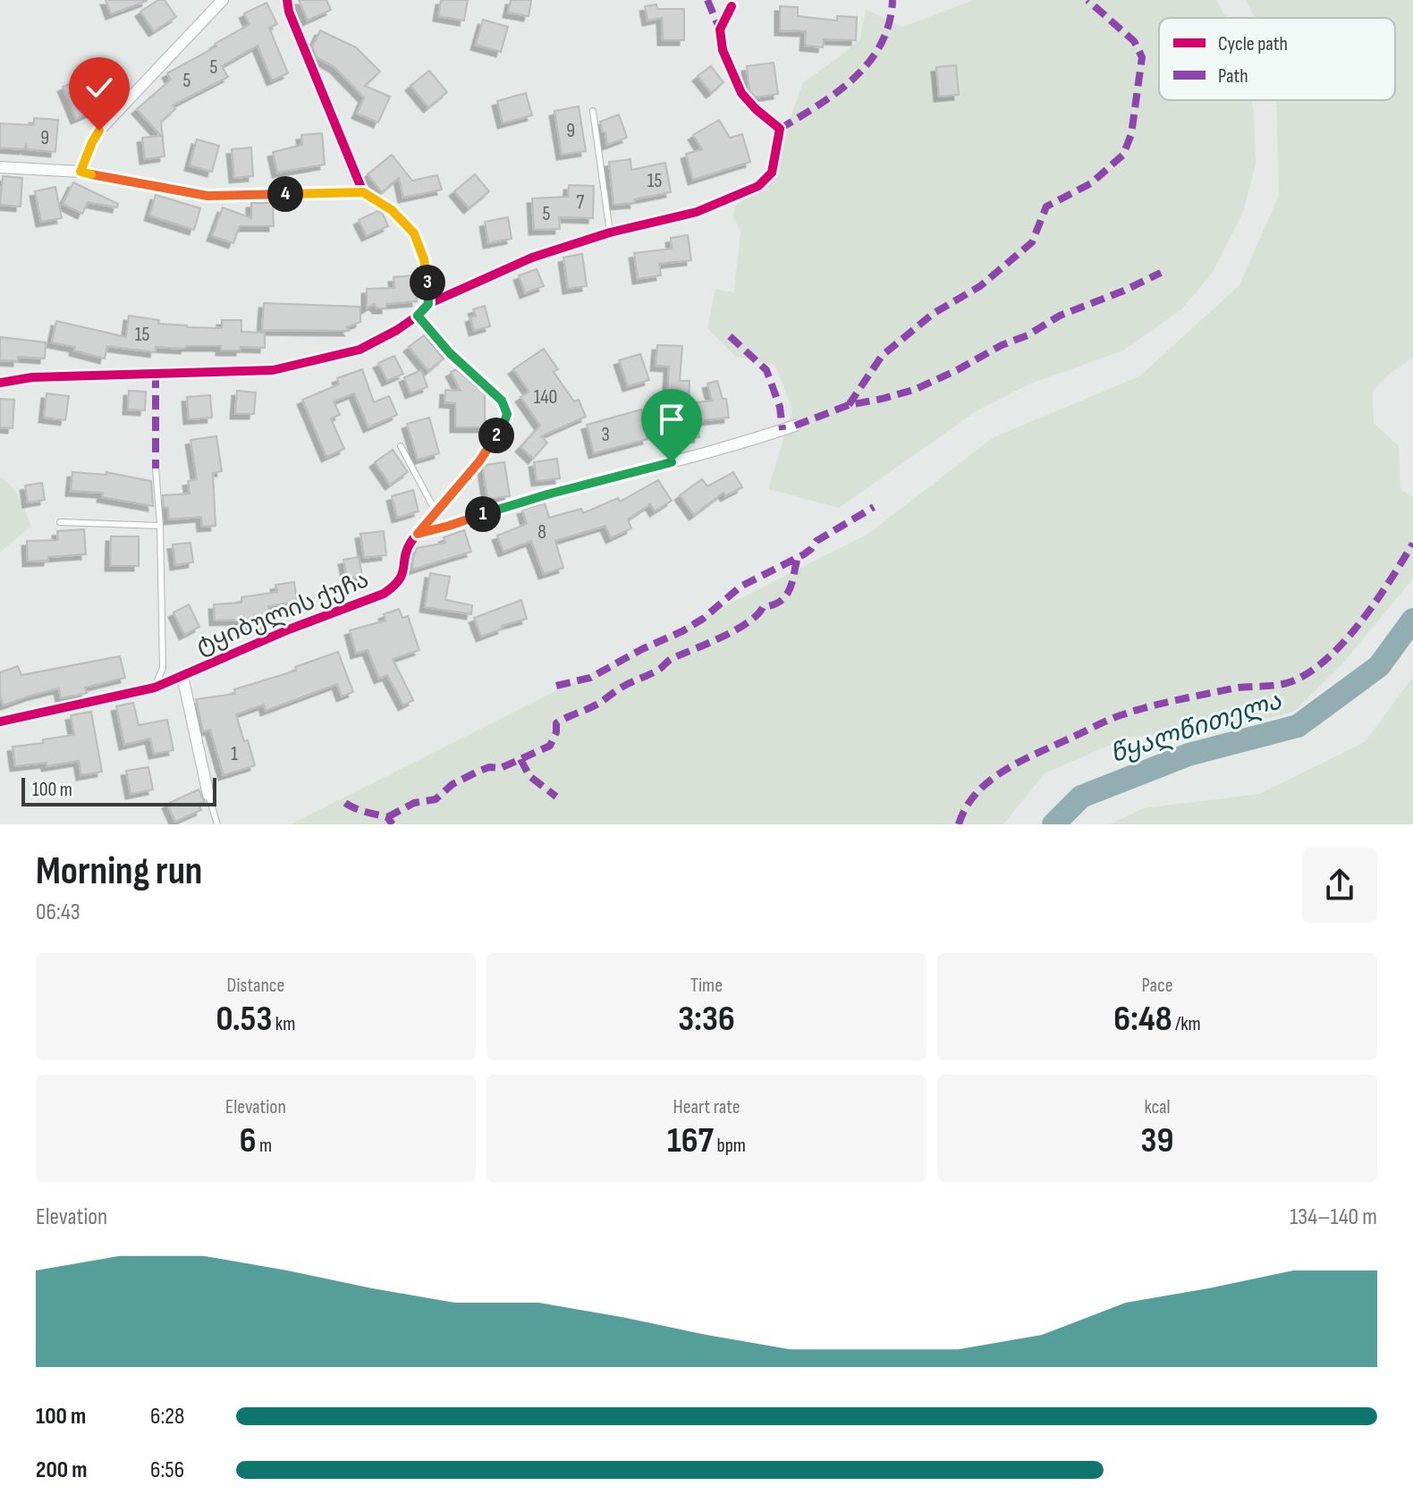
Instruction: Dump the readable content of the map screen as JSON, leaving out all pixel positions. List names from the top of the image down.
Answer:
{
  "streets": {
    "street": ["ტყიბულის ქუჩა"]
  },
  "water": ["წყალწითელა"],
  "house_numbers": [
    "5",
    "5",
    "9",
    "9",
    "15",
    "7",
    "5",
    "15",
    "140",
    "3",
    "8",
    "1"
  ],
  "legend": ["Cycle path", "Path"],
  "scale_bar": "100 m",
  "page": {
    "pins": [
      "4",
      "3",
      "2",
      "1"
    ],
    "scale": "100 m",
    "heading": ["Morning run", "06:43"],
    "stats": [
      ["Distance", "0.53 km"],
      ["Time", "3:36"],
      ["Pace", "6:48 /km"],
      ["Elevation", "6 m"],
      ["Heart rate", "167 bpm"],
      ["kcal", "39"]
    ],
    "chart": ["Elevation", "134–140 m"],
    "list": [
      {
        "name": "100 m",
        "note": "6:28"
      },
      {
        "name": "200 m",
        "note": "6:56"
      }
    ]
  }
}
